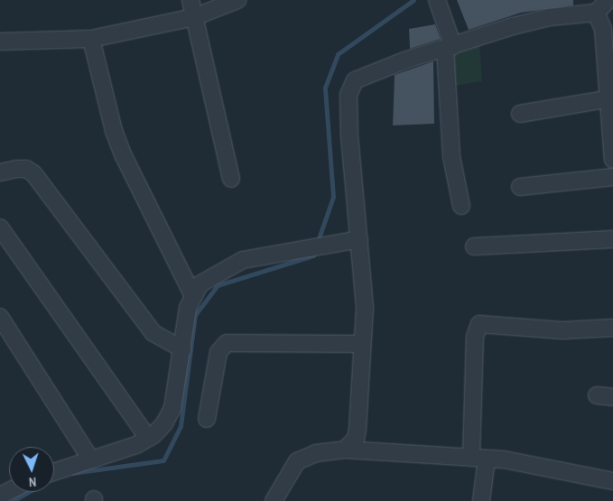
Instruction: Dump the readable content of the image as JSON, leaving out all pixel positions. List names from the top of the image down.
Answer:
{
  "north": "bottom"
}
